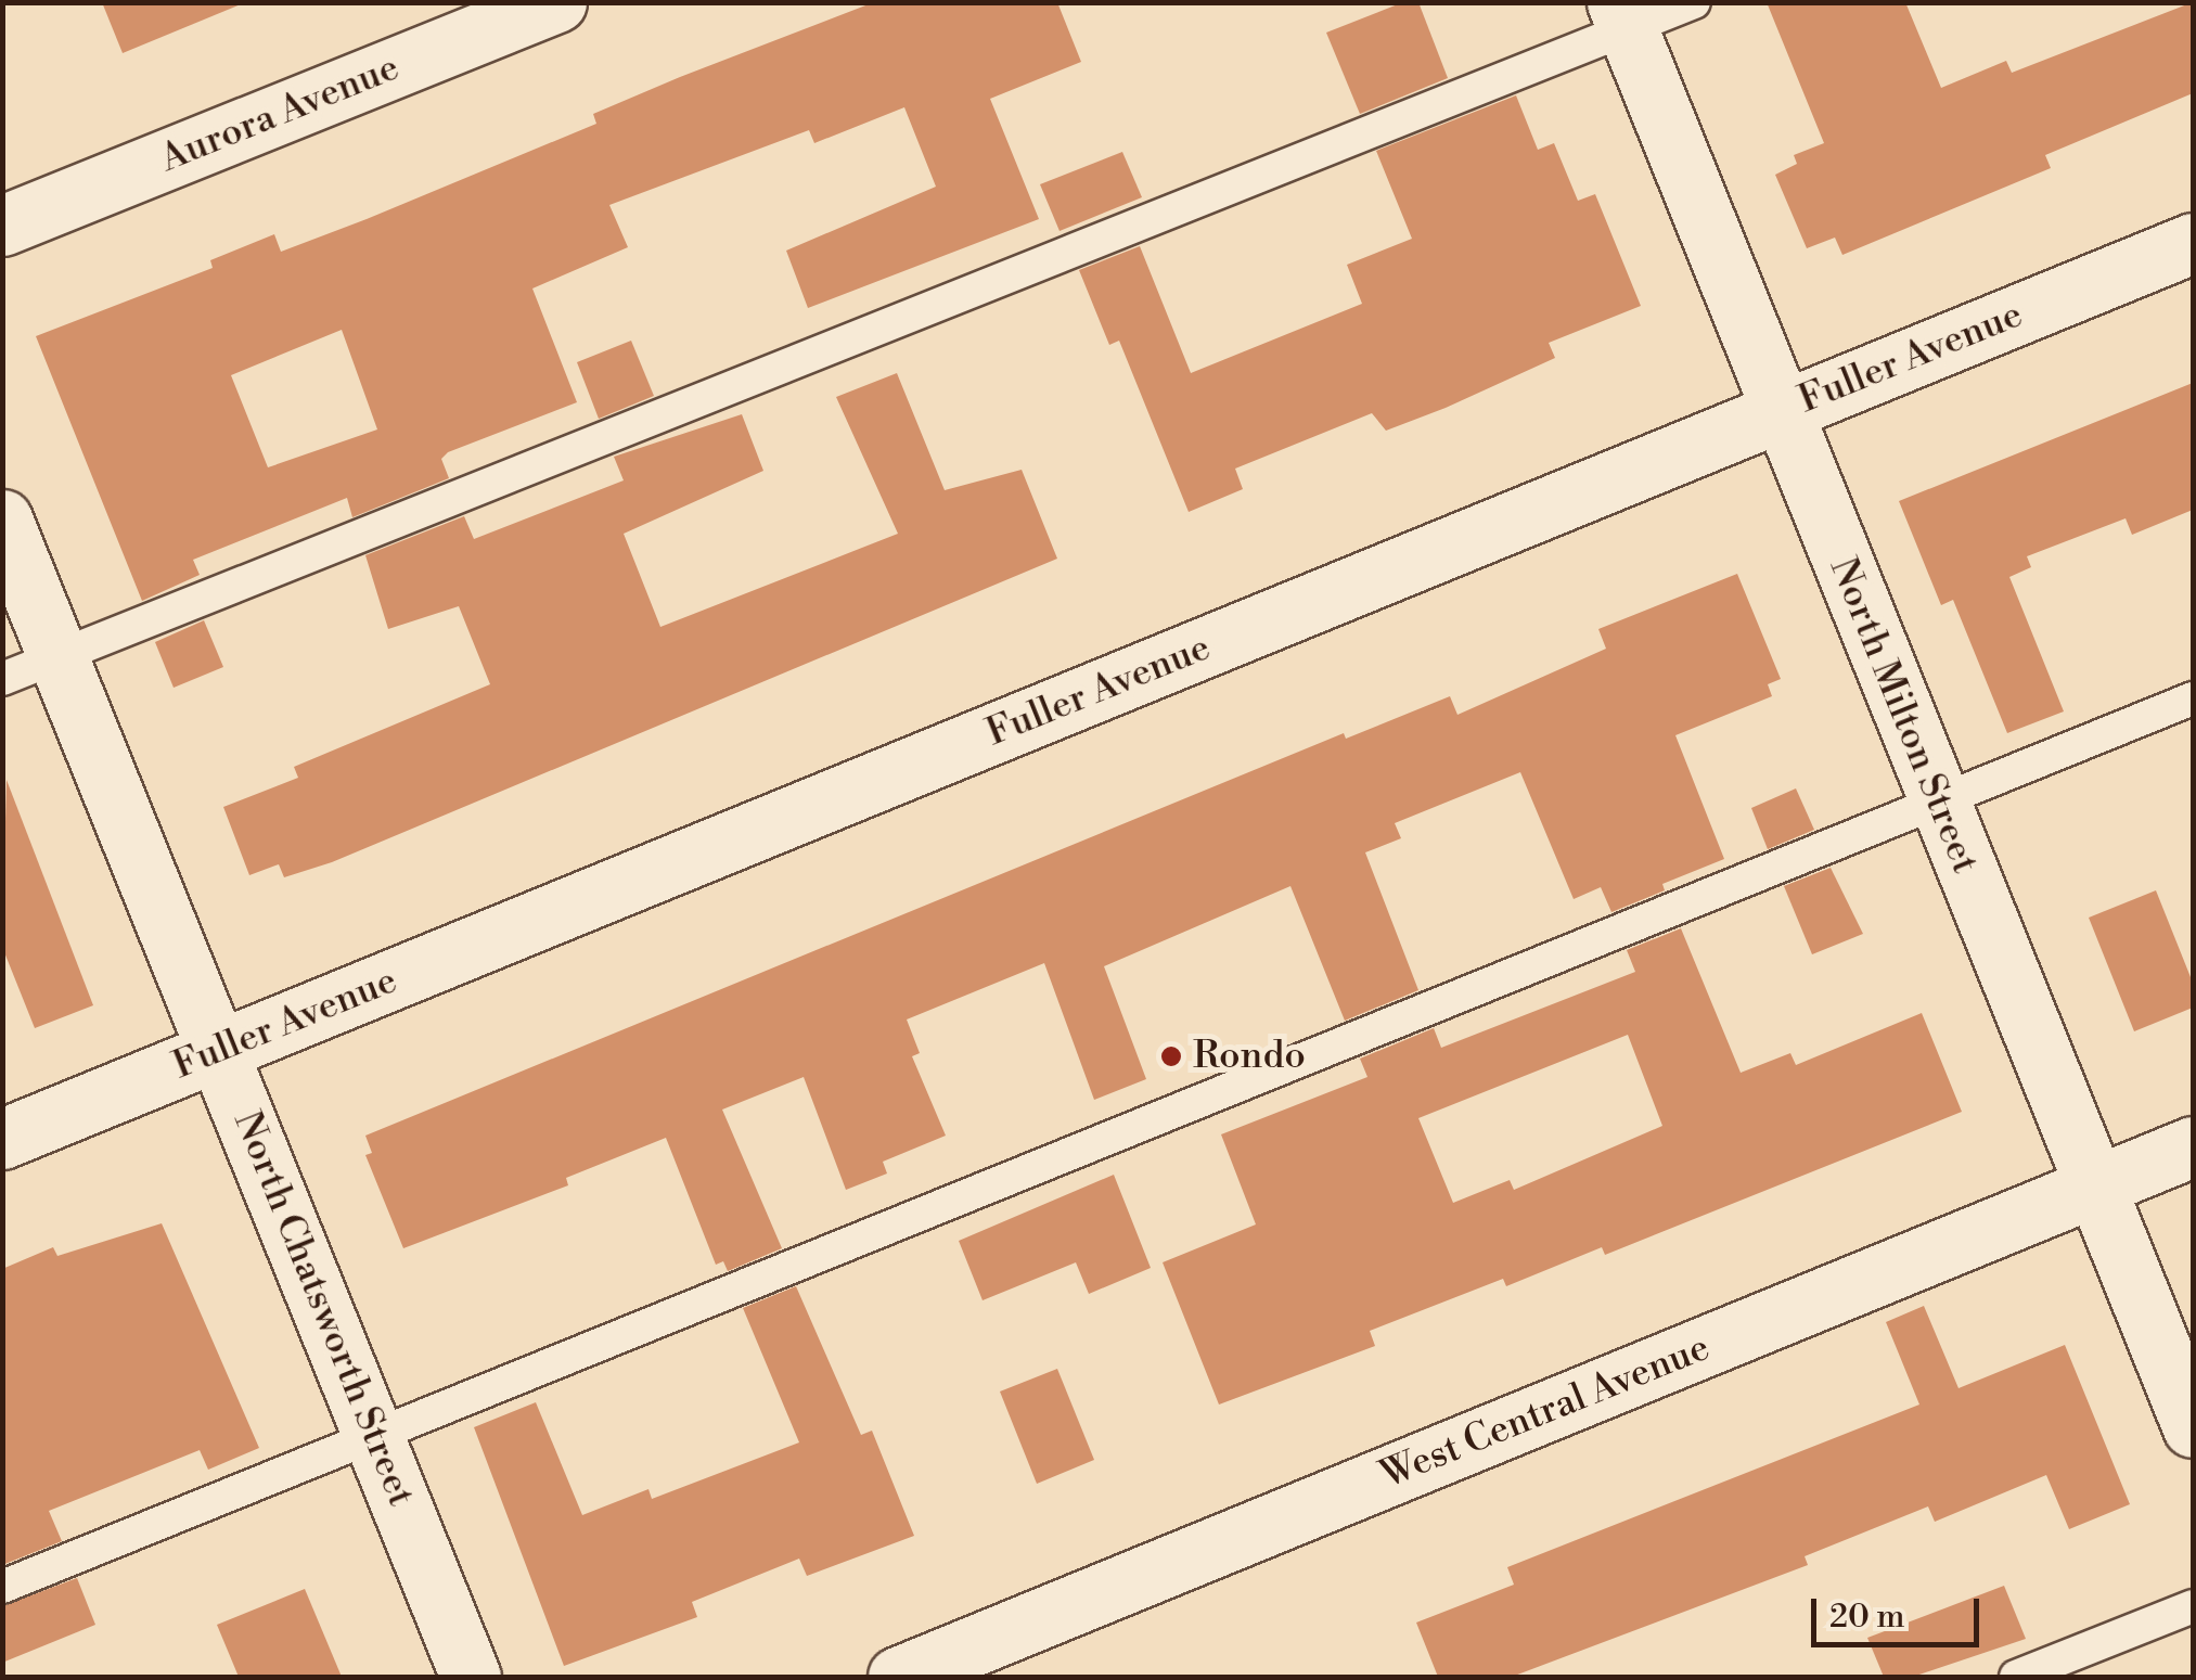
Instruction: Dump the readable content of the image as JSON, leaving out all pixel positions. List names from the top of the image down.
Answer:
{
  "streets": {
    "street": [
      "Aurora Avenue",
      "Fuller Avenue",
      "North Milton Street",
      "North Chatsworth Street",
      "West Central Avenue"
    ]
  },
  "crossings": [
    ["Fuller Avenue", "North Milton Street"],
    ["Fuller Avenue", "North Chatsworth Street"],
    ["North Milton Street", "West Central Avenue"]
  ],
  "places": ["Rondo"],
  "scale_bar": "20 m"
}
